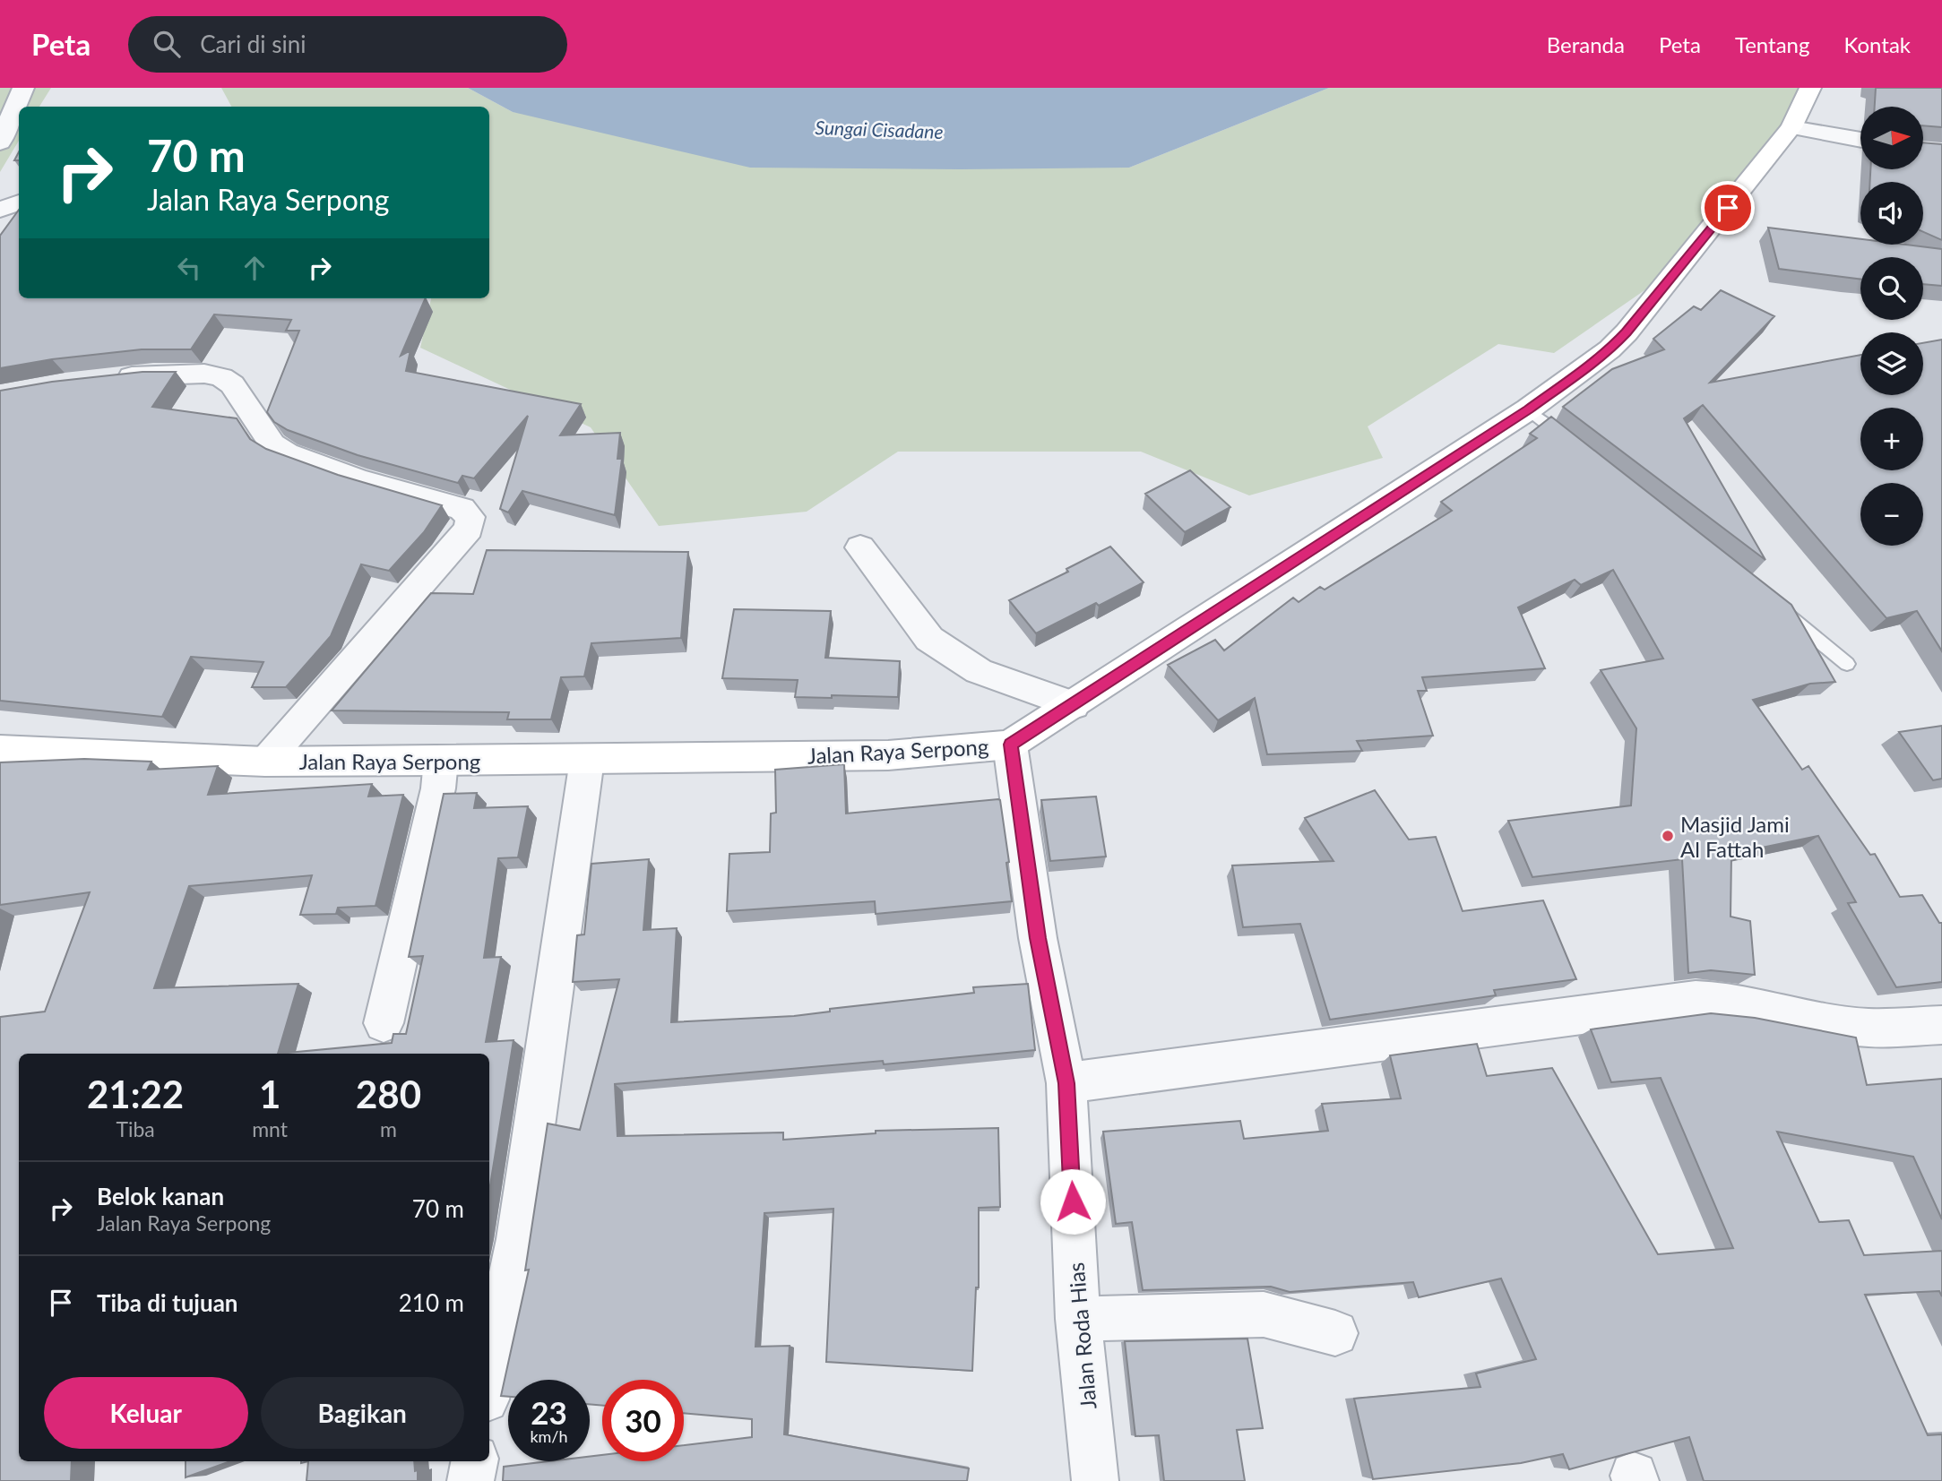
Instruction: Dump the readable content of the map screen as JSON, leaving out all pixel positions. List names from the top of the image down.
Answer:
{
  "streets": {
    "main road": ["Jalan Raya Serpong"],
    "street": ["Jalan Roda Hias"]
  },
  "crossings": [
    ["Jalan Raya Serpong", "Jalan Roda Hias"]
  ],
  "water": ["Sungai Cisadane"],
  "places": ["Masjid Jami Al Fattah"],
  "north": "right",
  "page": {
    "header": "Peta",
    "search": "Cari di sini",
    "nav": [
      "Beranda",
      "Peta",
      "Tentang",
      "Kontak"
    ],
    "map_buttons": ["+", "−"],
    "turn": ["70 m", "Jalan Raya Serpong"],
    "eta": [
      "21:22",
      "Tiba",
      "1",
      "mnt",
      "280",
      "m"
    ],
    "list": [
      {
        "name": "Belok kanan",
        "note": "Jalan Raya Serpong",
        "value": "70 m"
      },
      {
        "name": "Tiba di tujuan",
        "value": "210 m"
      }
    ],
    "buttons": ["Keluar", "Bagikan"],
    "speed": "23 km/h",
    "limit": "30"
  }
}
